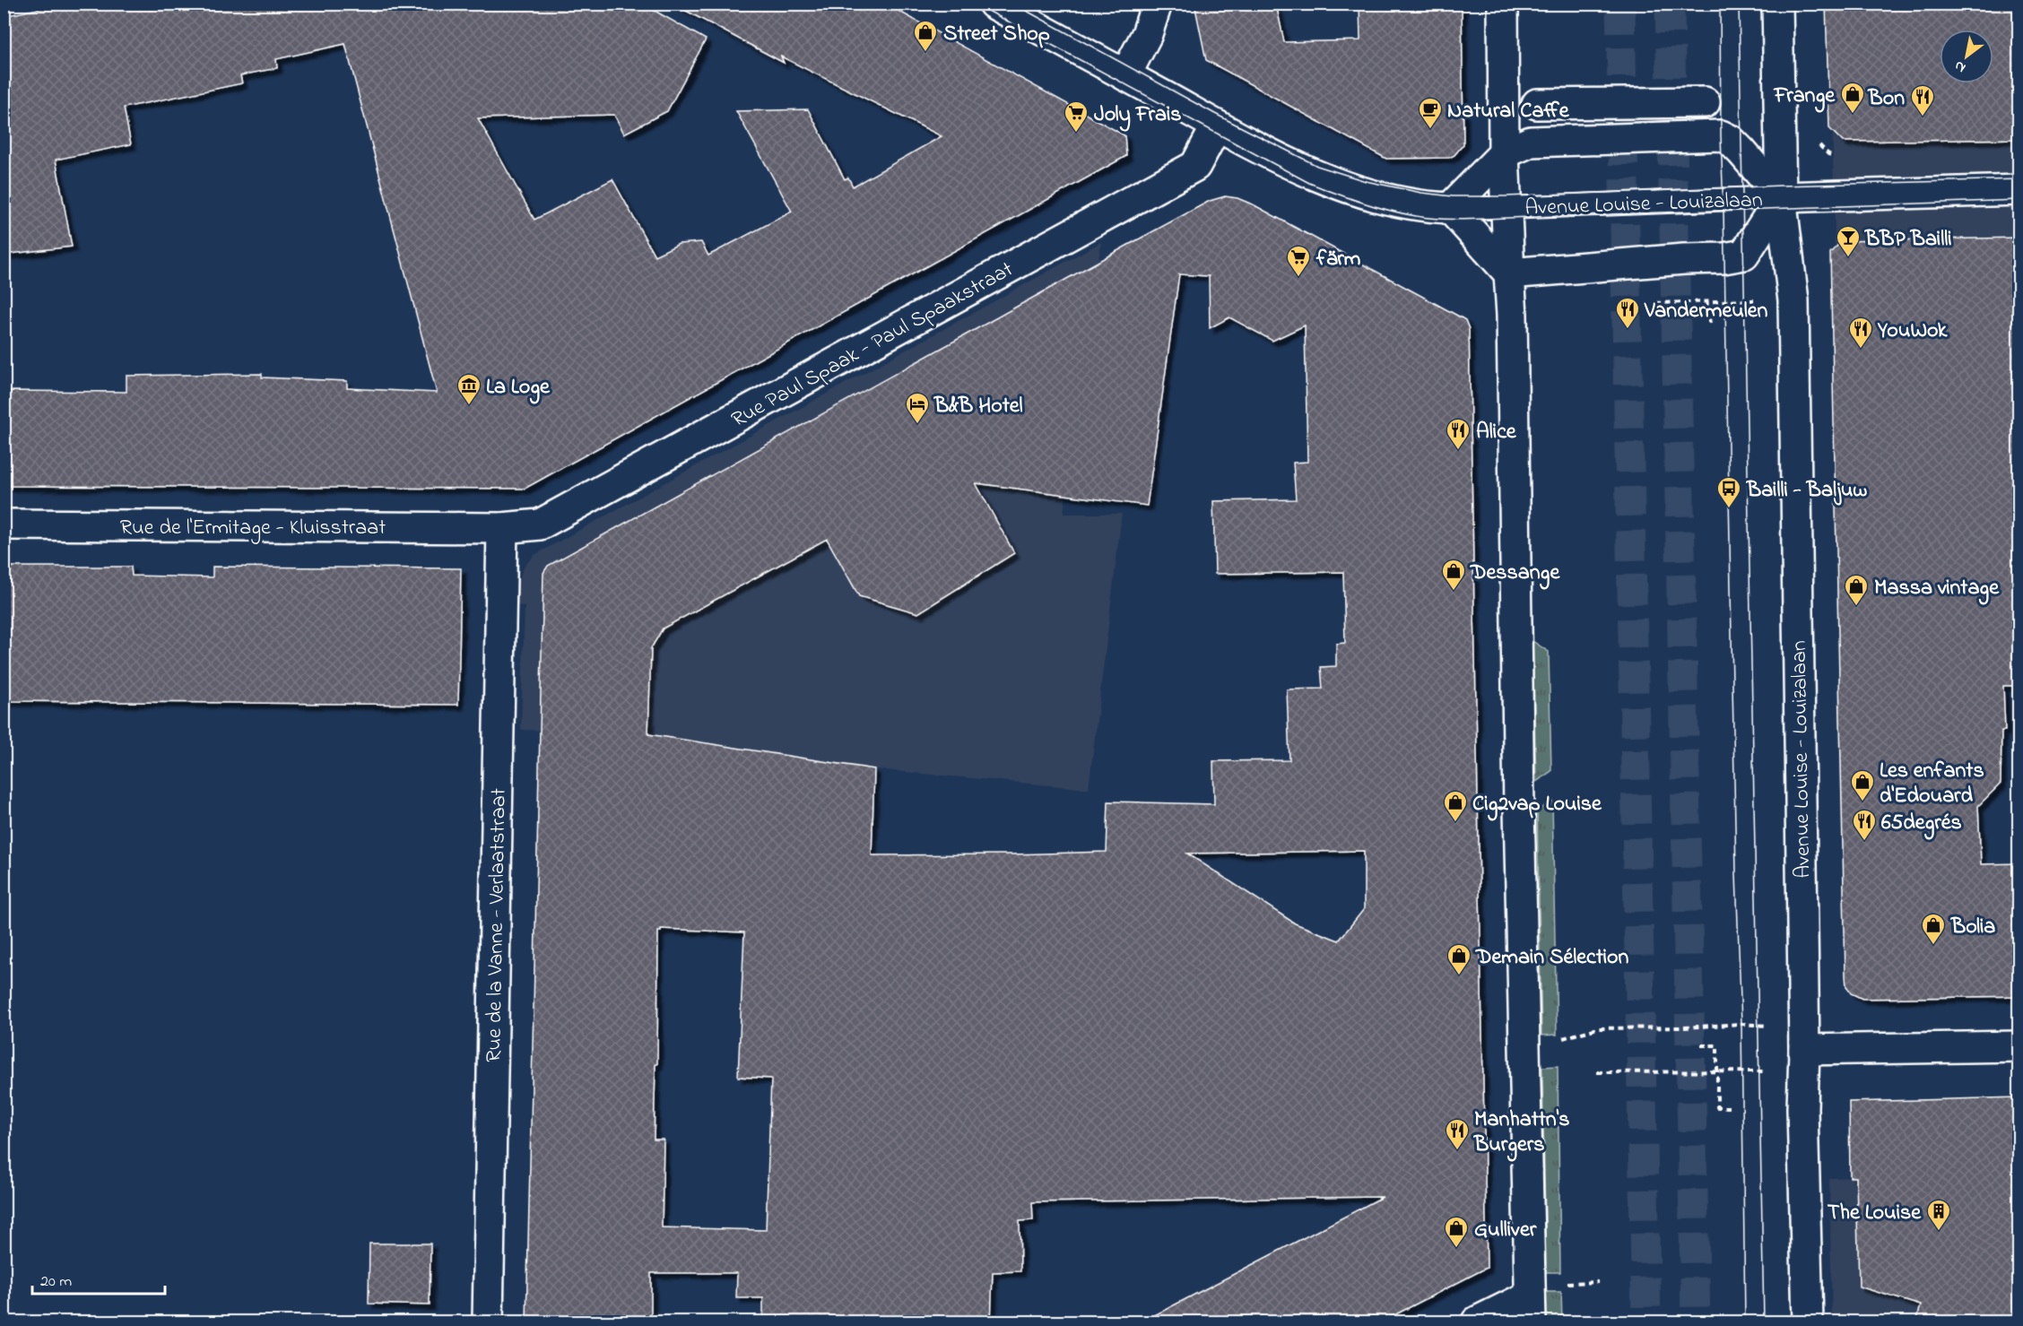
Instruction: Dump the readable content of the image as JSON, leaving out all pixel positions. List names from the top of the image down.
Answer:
{
  "streets": {
    "street": [
      "Avenue Louise - Louizalaan",
      "Rue Paul Spaak - Paul Spaakstraat",
      "Rue de l'Ermitage - Kluisstraat",
      "Rue de la Vanne - Verlaatstraat"
    ]
  },
  "crossings": [
    ["Rue Paul Spaak - Paul Spaakstraat", "Rue de l'Ermitage - Kluisstraat"],
    ["Rue Paul Spaak - Paul Spaakstraat", "Rue de la Vanne - Verlaatstraat"],
    ["Rue de l'Ermitage - Kluisstraat", "Rue de la Vanne - Verlaatstraat"]
  ],
  "places": {
    "shop": [
      "Street Shop",
      "Frange",
      "Dessange",
      "Massa vintage",
      "Les enfants d'Edouard",
      "Cig2vap Louise",
      "Bolia",
      "Demain Sélection",
      "Gulliver"
    ],
    "restaurant": [
      "Bon",
      "Vandermeulen",
      "YouWok",
      "Alice",
      "65degrés",
      "Manhattn's Burgers"
    ],
    "cafe": ["Natural Caffe"],
    "supermarket": ["Joly Frais", "färm"],
    "bar": ["BBP Bailli"],
    "museum": ["La Loge"],
    "hotel": ["B&B Hotel"],
    "bus stop": ["Bailli - Baljuw"],
    "building": ["The Louise"]
  },
  "scale_bar": "20 m",
  "north": "bottom left"
}
